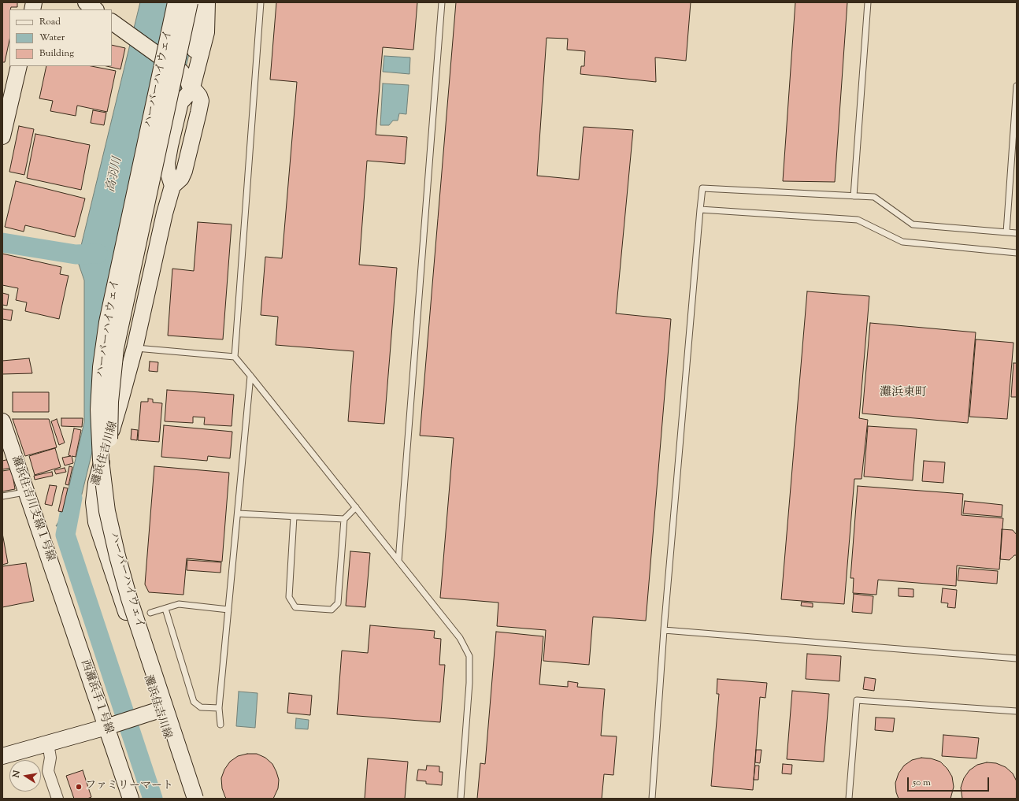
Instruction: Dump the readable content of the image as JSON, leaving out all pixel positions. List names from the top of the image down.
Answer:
{
  "streets": {
    "street": [
      "ハーバーハイウェイ",
      "灘浜住吉川線",
      "灘浜住吉川支線１号線",
      "西灘浜手１号線"
    ]
  },
  "crossings": [
    ["灘浜住吉川支線１号線", "西灘浜手１号線"]
  ],
  "districts": ["灘浜東町"],
  "water": ["高羽川"],
  "places": ["ファミリーマート"],
  "legend": ["Road", "Water", "Building"],
  "scale_bar": "50 m",
  "north": "left"
}
